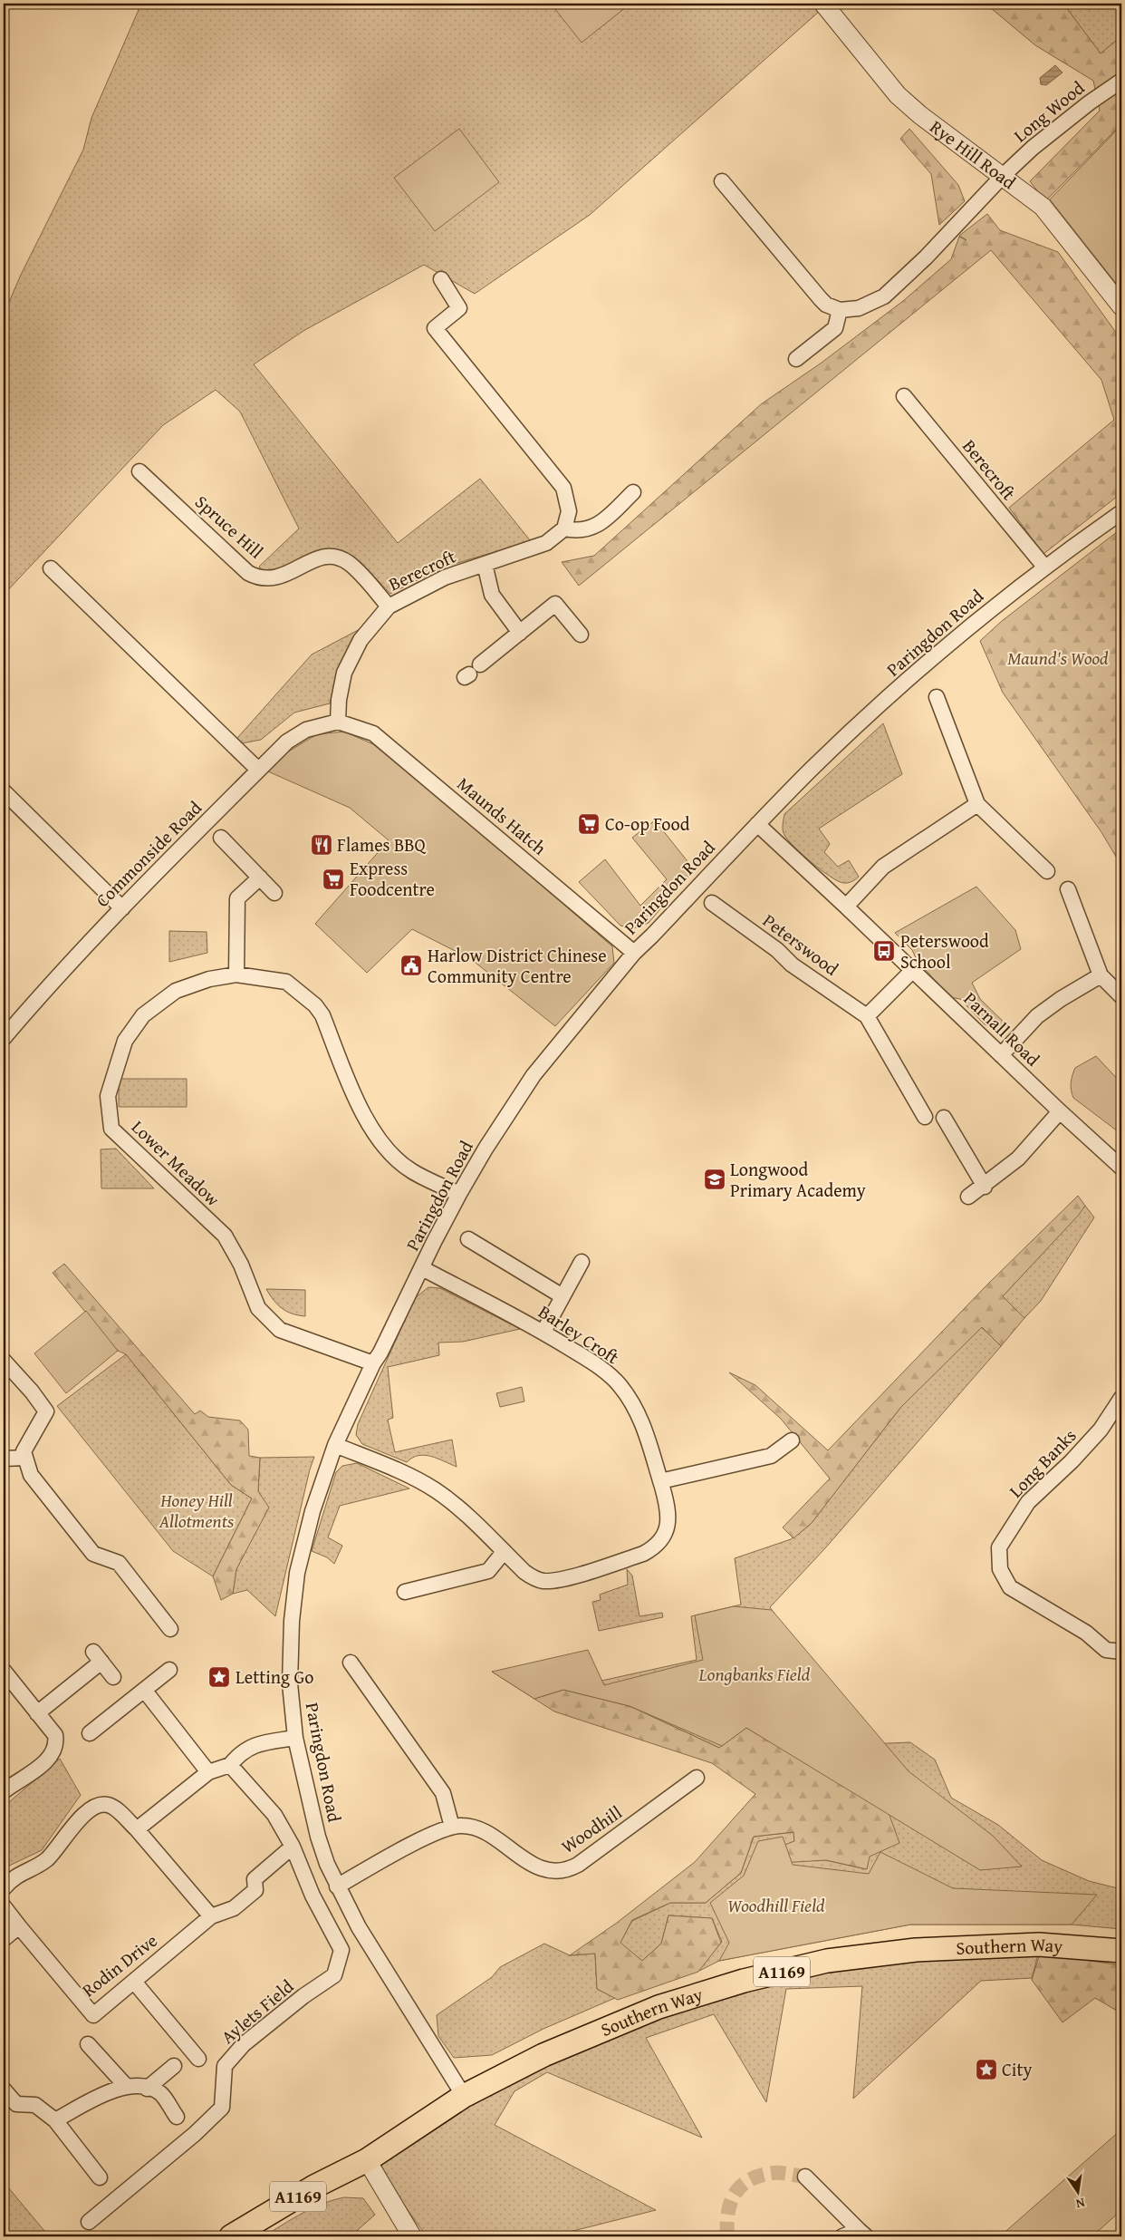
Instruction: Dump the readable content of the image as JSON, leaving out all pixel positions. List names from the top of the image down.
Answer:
{
  "streets": {
    "main road": ["Southern Way", "A1169"],
    "street": [
      "Long Wood",
      "Rye Hill Road",
      "Berecroft",
      "Spruce Hill",
      "Paringdon Road",
      "Maunds Hatch",
      "Commonside Road",
      "Peterswood",
      "Parnall Road",
      "Lower Meadow",
      "Barley Croft",
      "Long Banks",
      "Woodhill",
      "Rodin Drive",
      "Aylets Field"
    ]
  },
  "crossings": [
    ["Long Wood", "Rye Hill Road"],
    ["Berecroft", "Spruce Hill"],
    ["Berecroft", "Paringdon Road"],
    ["Berecroft", "Maunds Hatch"],
    ["Berecroft", "Commonside Road"],
    ["Paringdon Road", "Maunds Hatch"],
    ["Paringdon Road", "Parnall Road"],
    ["Paringdon Road", "Lower Meadow"],
    ["Paringdon Road", "Barley Croft"],
    ["Paringdon Road", "Woodhill"],
    ["Paringdon Road", "Southern Way"],
    ["Maunds Hatch", "Commonside Road"],
    ["Rodin Drive", "Aylets Field"]
  ],
  "parks": [
    "Maund's Wood",
    "Honey Hill Allotments",
    "Longbanks Field",
    "Woodhill Field"
  ],
  "places": {
    "supermarket": ["Co-op Food", "Express Foodcentre"],
    "restaurant": ["Flames BBQ"],
    "bus stop": ["Peterswood School"],
    "public building": ["Harlow District Chinese Community Centre"],
    "school or university": ["Longwood Primary Academy"],
    "place": ["Letting Go", "City"]
  },
  "north": "bottom"
}
